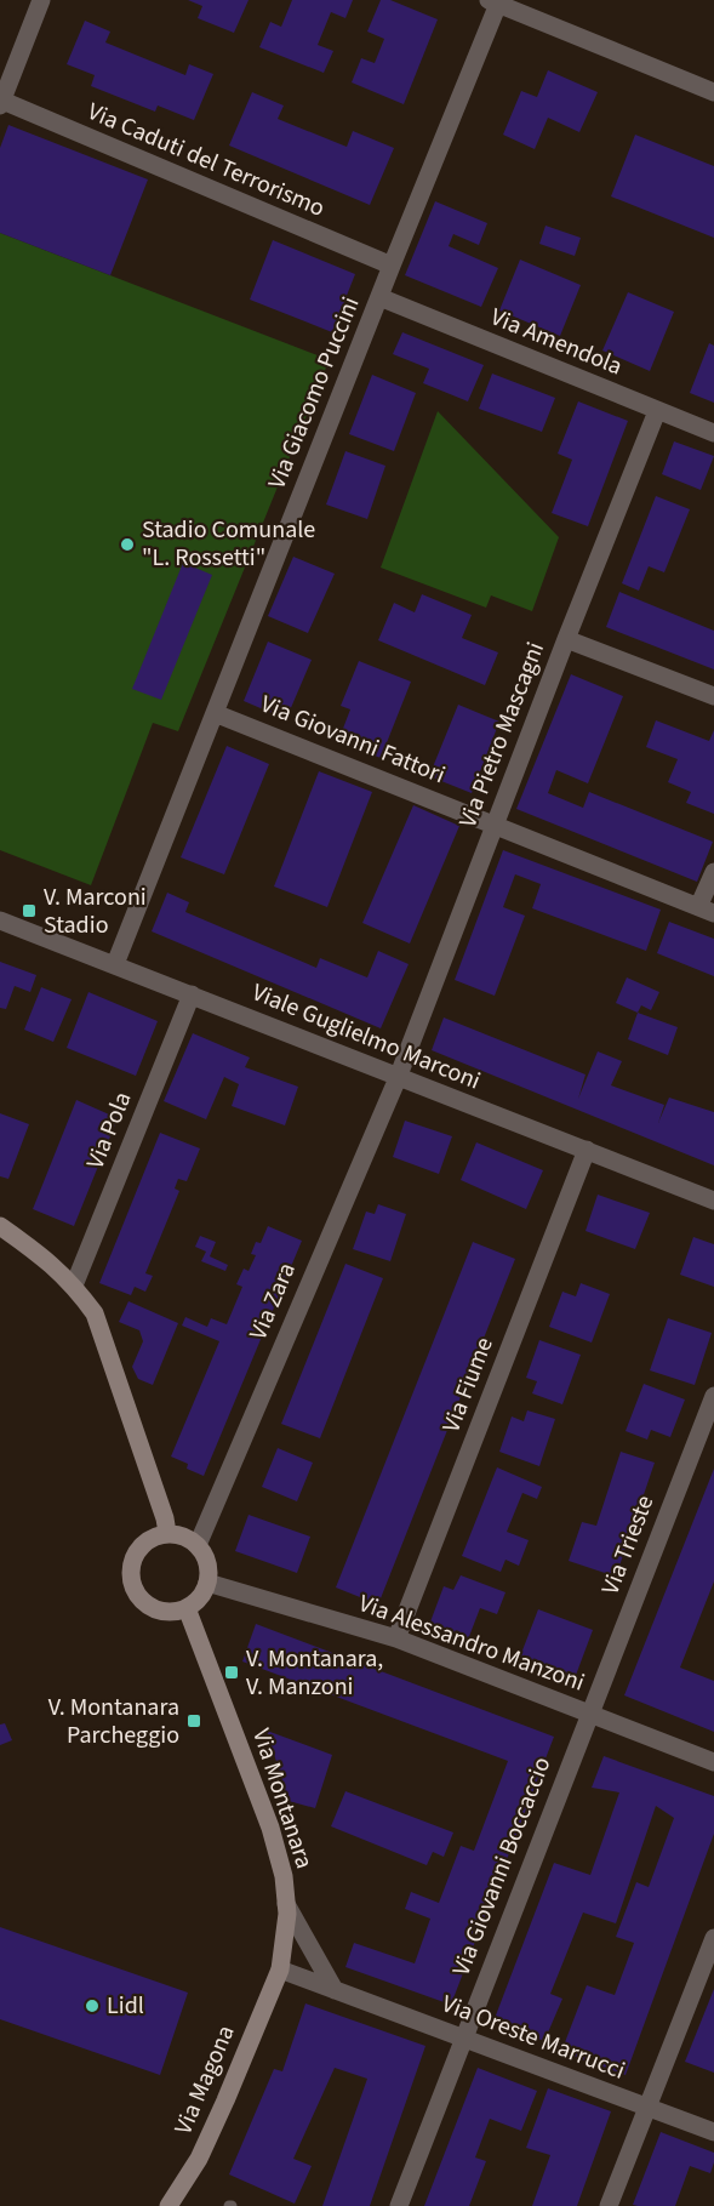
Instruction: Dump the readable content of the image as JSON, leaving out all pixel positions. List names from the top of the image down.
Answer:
{
  "streets": {
    "main road": ["Via Montanara", "Via Magona"],
    "street": [
      "Via Caduti del Terrorismo",
      "Via Amendola",
      "Via Giacomo Puccini",
      "Via Pietro Mascagni",
      "Via Giovanni Fattori",
      "Viale Guglielmo Marconi",
      "Via Pola",
      "Via Zara",
      "Via Fiume",
      "Via Trieste",
      "Via Alessandro Manzoni",
      "Via Giovanni Boccaccio",
      "Via Oreste Marrucci"
    ]
  },
  "crossings": [
    ["Via Caduti del Terrorismo", "Via Giacomo Puccini"],
    ["Via Amendola", "Via Giacomo Puccini"],
    ["Via Amendola", "Via Pietro Mascagni"],
    ["Via Giacomo Puccini", "Via Giovanni Fattori"],
    ["Via Giacomo Puccini", "Viale Guglielmo Marconi"],
    ["Via Pietro Mascagni", "Via Giovanni Fattori"],
    ["Via Pietro Mascagni", "Viale Guglielmo Marconi"],
    ["Via Pietro Mascagni", "Via Zara"],
    ["Viale Guglielmo Marconi", "Via Pola"],
    ["Viale Guglielmo Marconi", "Via Zara"],
    ["Viale Guglielmo Marconi", "Via Fiume"],
    ["Via Zara", "Via Alessandro Manzoni"],
    ["Via Zara", "Via Montanara"],
    ["Via Fiume", "Via Alessandro Manzoni"],
    ["Via Trieste", "Via Alessandro Manzoni"],
    ["Via Trieste", "Via Giovanni Boccaccio"],
    ["Via Alessandro Manzoni", "Via Montanara"],
    ["Via Alessandro Manzoni", "Via Giovanni Boccaccio"],
    ["Via Montanara", "Via Oreste Marrucci"],
    ["Via Montanara", "Via Magona"],
    ["Via Giovanni Boccaccio", "Via Oreste Marrucci"],
    ["Via Oreste Marrucci", "Via Magona"]
  ],
  "places": {
    "other": ["Stadio Comunale \"L. Rossetti\"", "Lidl"],
    "transit": ["V. Marconi Stadio", "V. Montanara, V. Manzoni", "V. Montanara Parcheggio"]
  }
}
